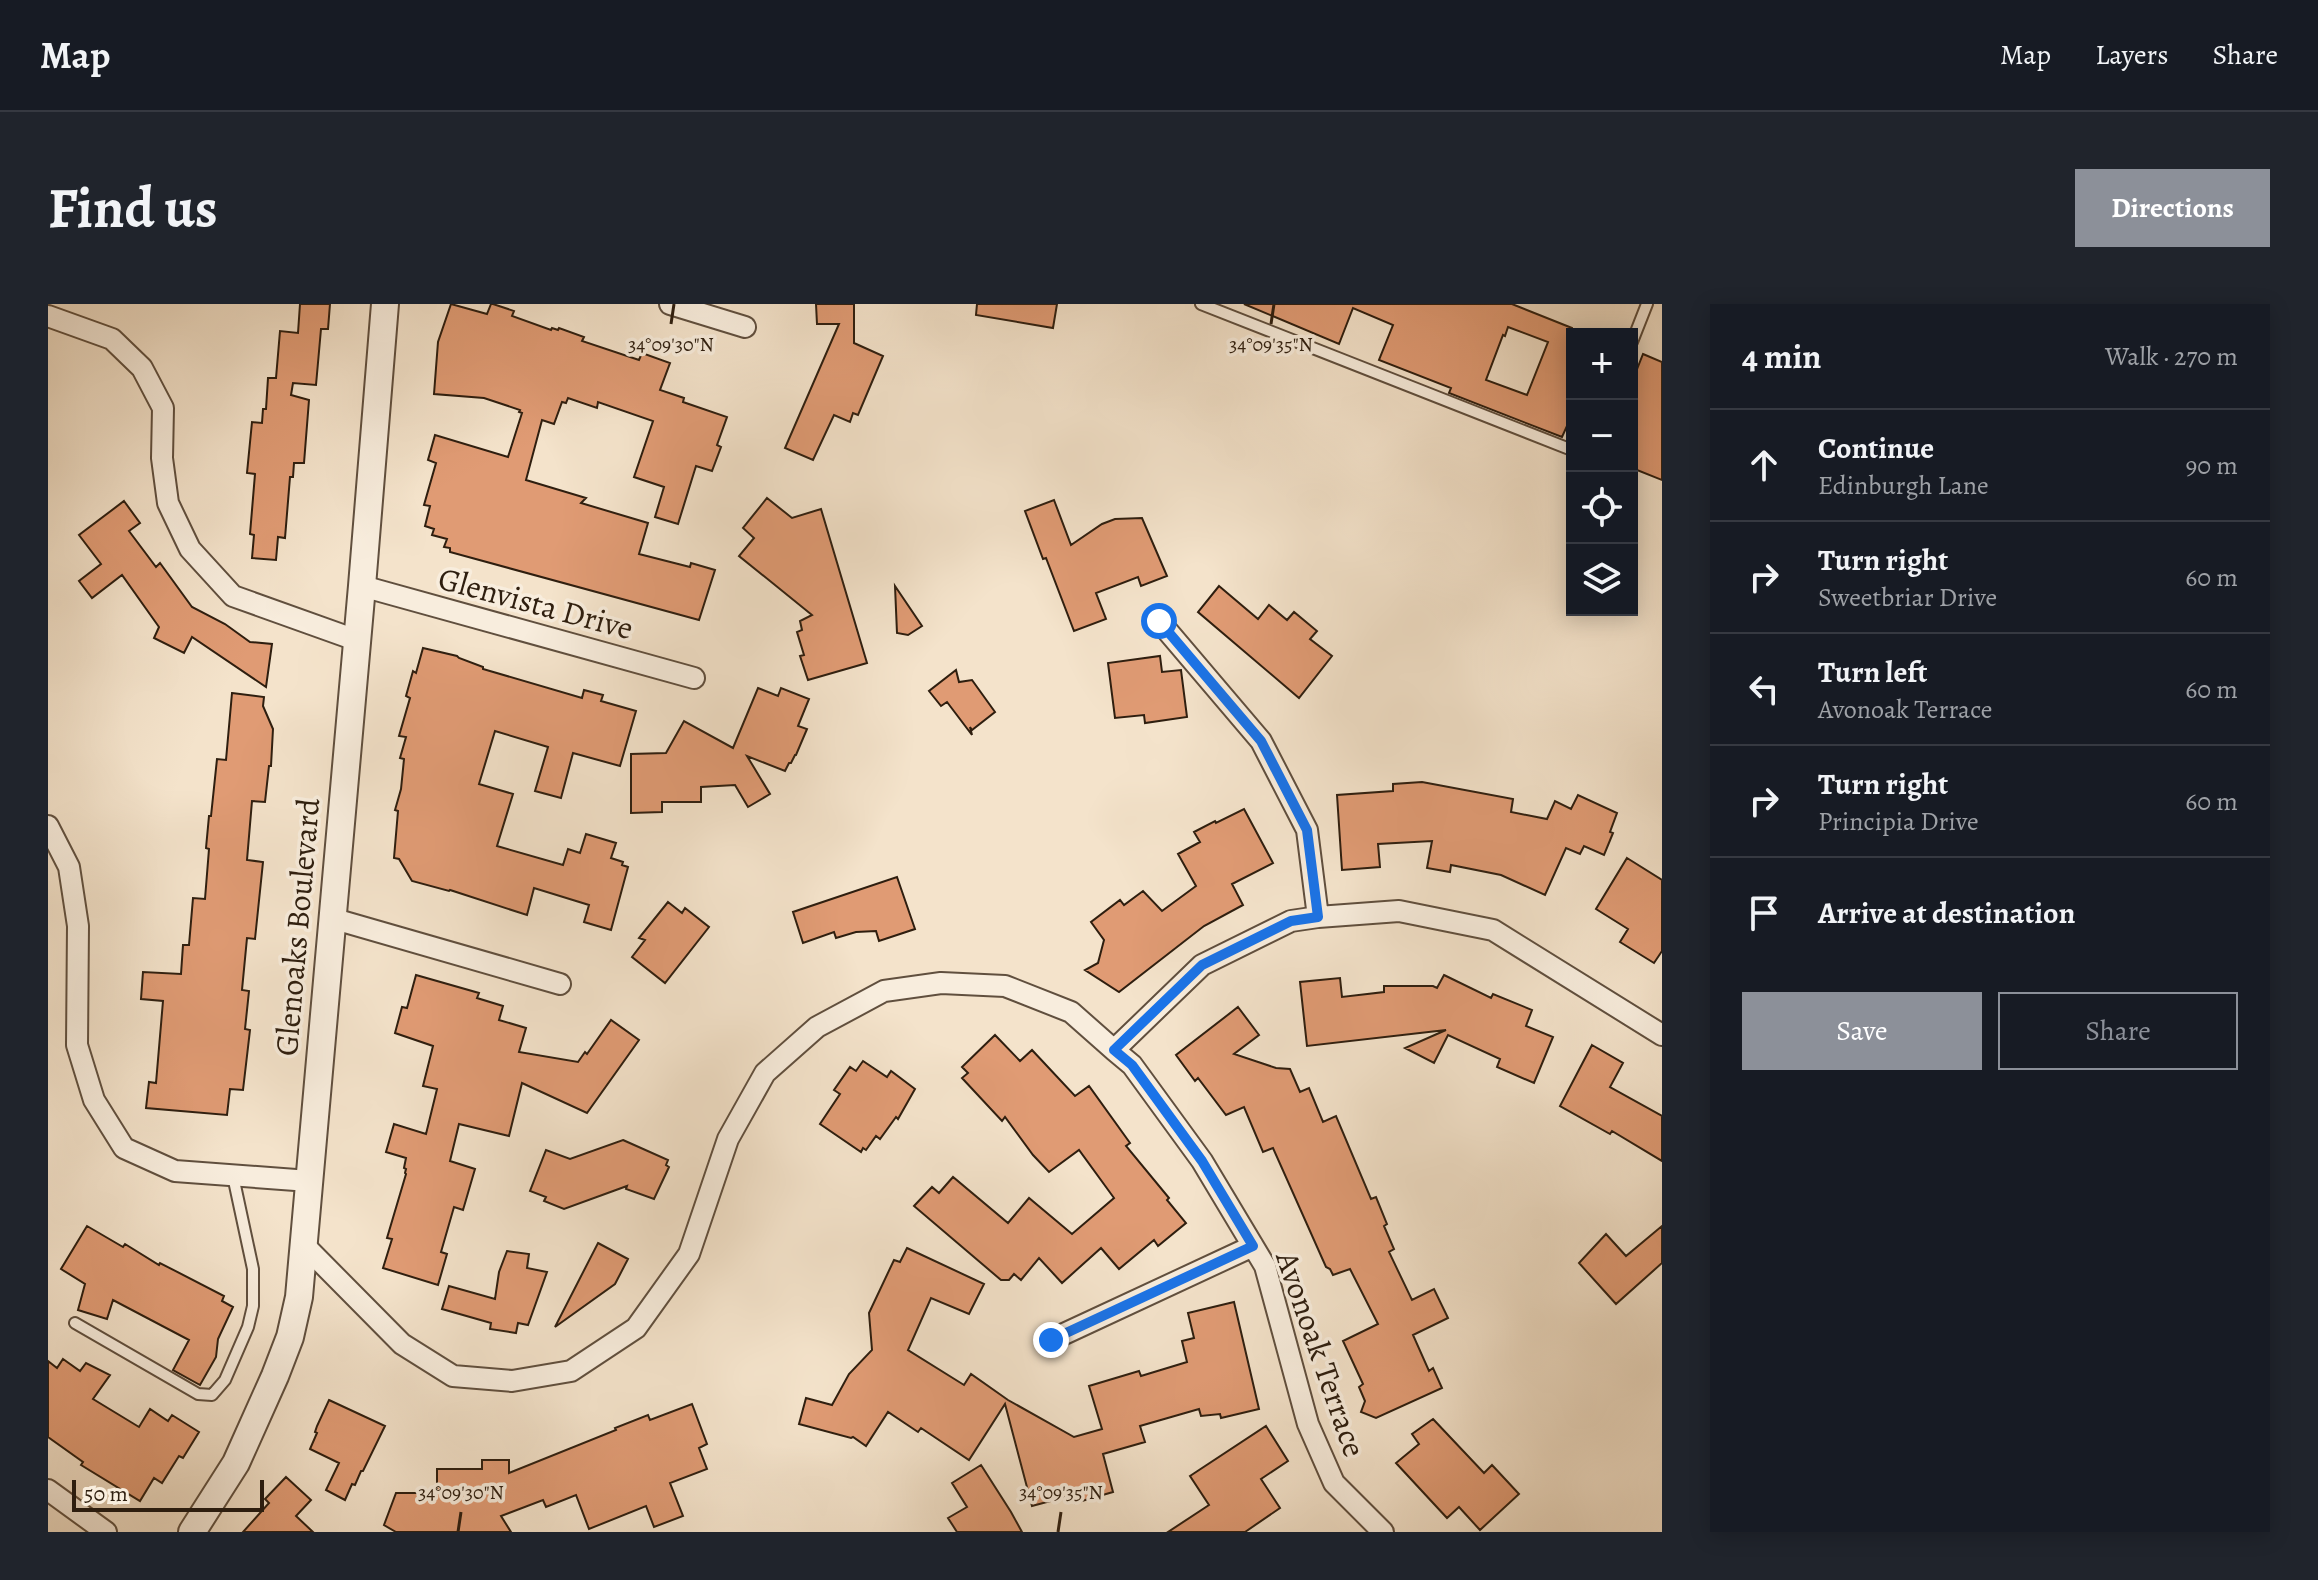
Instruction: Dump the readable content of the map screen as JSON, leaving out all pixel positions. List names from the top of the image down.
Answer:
{
  "streets": {
    "street": ["Glenvista Drive", "Glenoaks Boulevard", "Avonoak Terrace"]
  },
  "crossings": [
    ["Glenvista Drive", "Glenoaks Boulevard"],
    ["Glenoaks Boulevard", "Avonoak Terrace"]
  ],
  "scale_bar": "50 m",
  "page": {
    "header": "Map",
    "nav": ["Map", "Layers", "Share"],
    "buttons": [
      "Directions",
      ["Save", "Share"]
    ],
    "title": "Find us",
    "heading": ["4 min", "Walk · 270 m"],
    "map_buttons": ["+", "−"],
    "list": [
      ["Continue", "Edinburgh Lane", "90 m"],
      ["Turn right", "Sweetbriar Drive", "60 m"],
      ["Turn left", "Avonoak Terrace", "60 m"],
      ["Turn right", "Principia Drive", "60 m"],
      "Arrive at destination"
    ],
    "scale": "50 m"
  },
  "coordinates": ["34°09'30\"N", "34°09'35\"N"]
}
